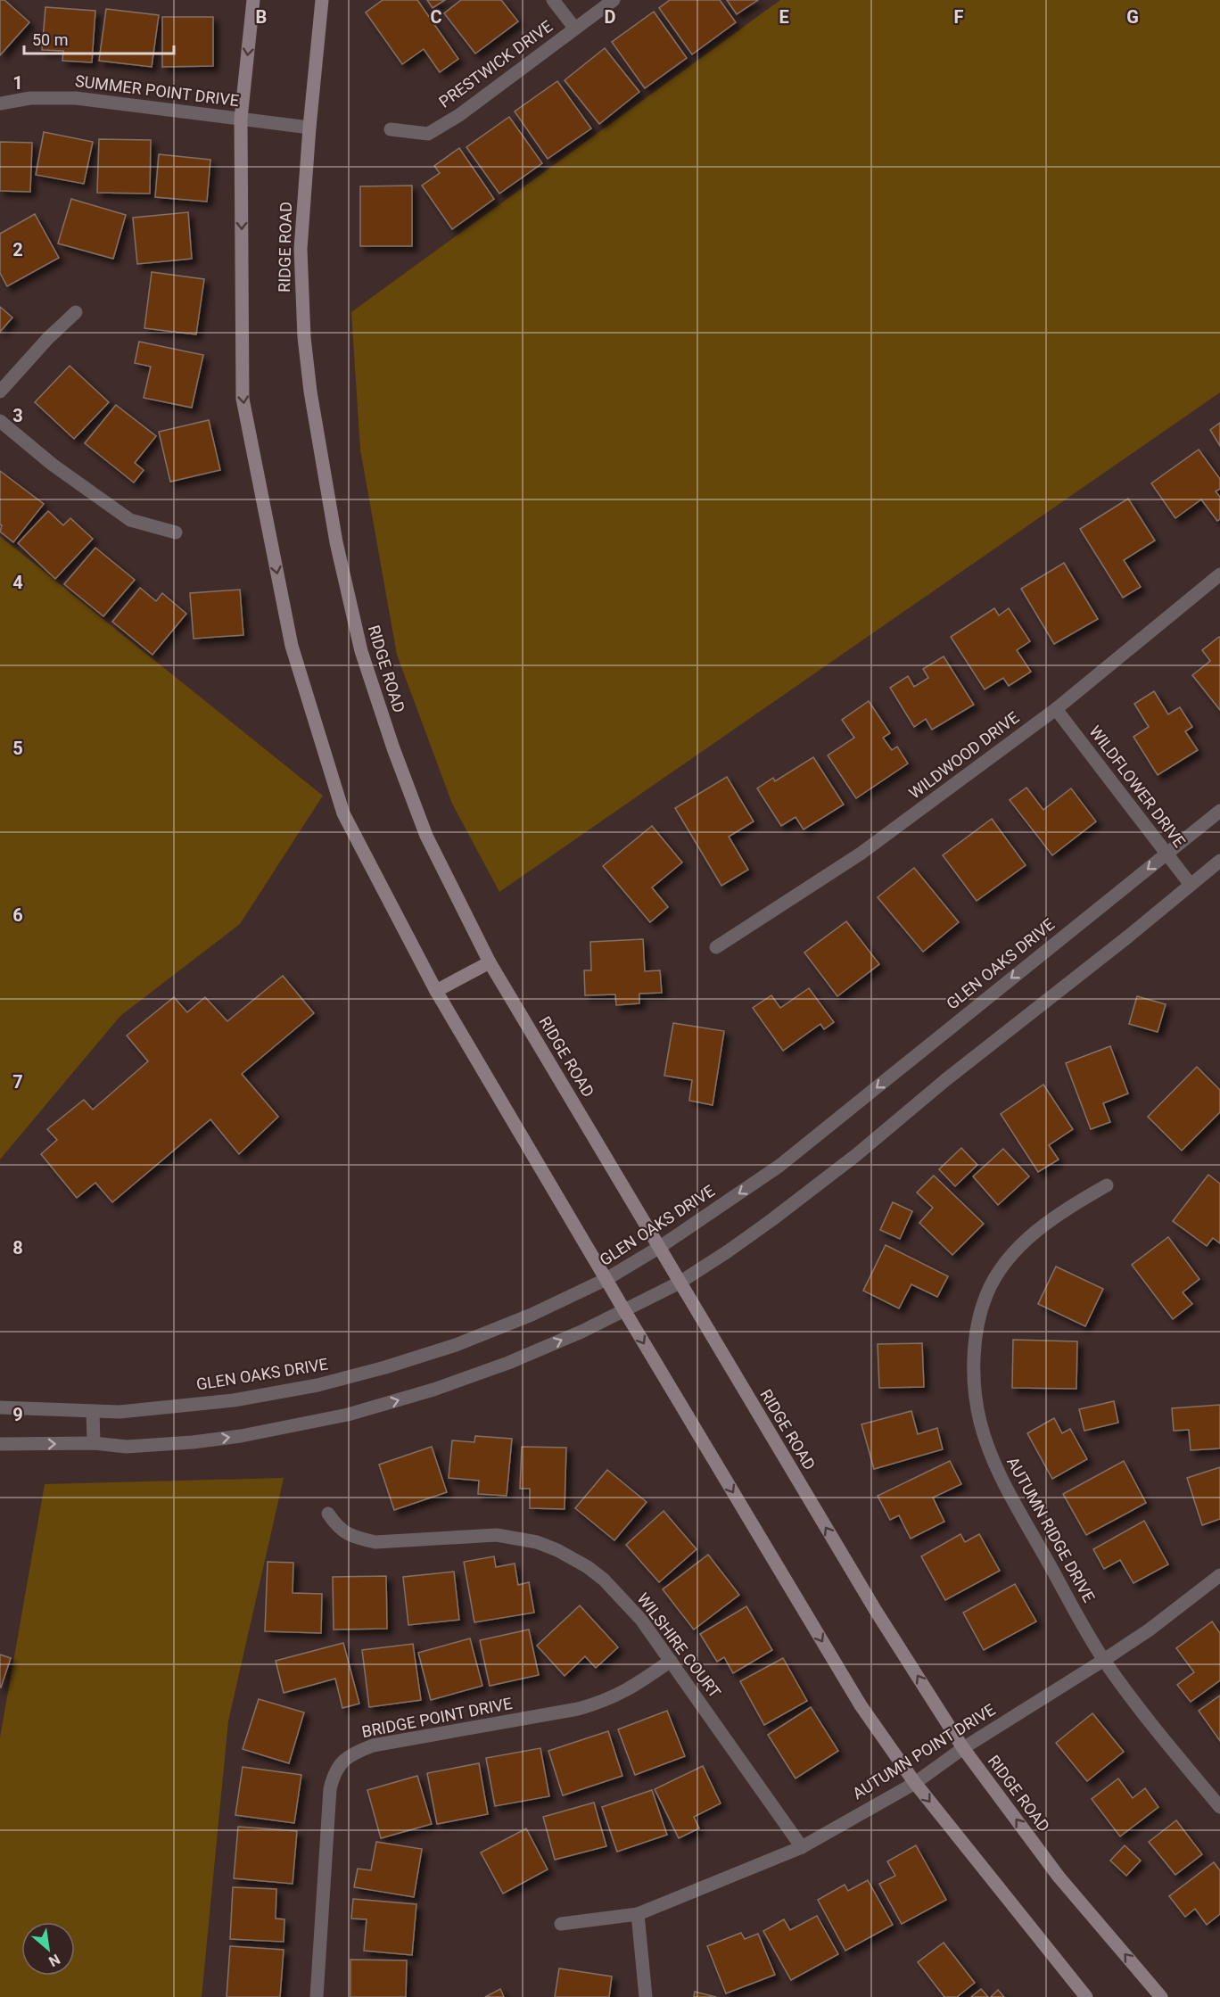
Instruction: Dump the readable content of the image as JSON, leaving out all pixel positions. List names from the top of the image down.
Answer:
{
  "streets": {
    "main road": ["RIDGE ROAD"],
    "street": [
      "PRESTWICK DRIVE",
      "SUMMER POINT DRIVE",
      "WILDWOOD DRIVE",
      "WILDFLOWER DRIVE",
      "GLEN OAKS DRIVE",
      "AUTUMN RIDGE DRIVE",
      "WILSHIRE COURT",
      "BRIDGE POINT DRIVE",
      "AUTUMN POINT DRIVE"
    ]
  },
  "crossings": [
    ["SUMMER POINT DRIVE", "RIDGE ROAD"],
    ["RIDGE ROAD", "GLEN OAKS DRIVE"],
    ["RIDGE ROAD", "AUTUMN POINT DRIVE"],
    ["WILDWOOD DRIVE", "WILDFLOWER DRIVE"],
    ["WILDFLOWER DRIVE", "GLEN OAKS DRIVE"],
    ["AUTUMN RIDGE DRIVE", "AUTUMN POINT DRIVE"],
    ["WILSHIRE COURT", "BRIDGE POINT DRIVE"],
    ["WILSHIRE COURT", "AUTUMN POINT DRIVE"]
  ],
  "scale_bar": "50 m",
  "north": "bottom right",
  "grid": {
    "columns": [
      "B",
      "C",
      "D",
      "E",
      "F",
      "G"
    ],
    "rows": [
      "1",
      "2",
      "3",
      "4",
      "5",
      "6",
      "7",
      "8",
      "9"
    ]
  }
}
